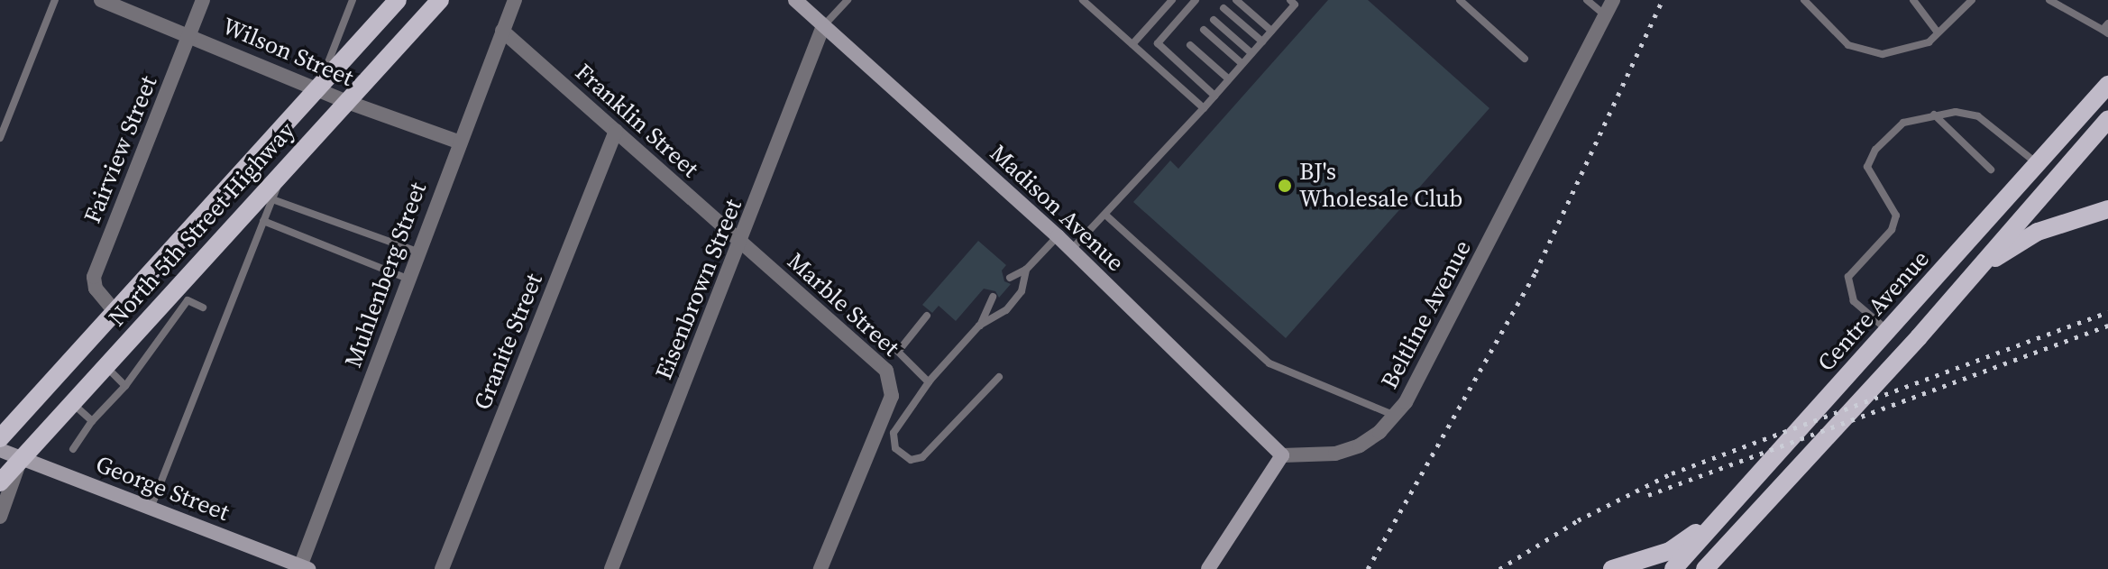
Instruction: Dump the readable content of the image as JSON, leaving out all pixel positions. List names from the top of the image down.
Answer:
{
  "streets": {
    "main road": ["North 5th Street Highway", "Centre Avenue"],
    "street": [
      "Wilson Street",
      "Franklin Street",
      "Fairview Street",
      "Madison Avenue",
      "Muhlenberg Street",
      "Eisenbrown Street",
      "Marble Street",
      "Beltline Avenue",
      "Granite Street",
      "George Street"
    ]
  },
  "crossings": [
    ["Wilson Street", "Fairview Street"],
    ["Wilson Street", "North 5th Street Highway"],
    ["Wilson Street", "Muhlenberg Street"],
    ["Franklin Street", "Muhlenberg Street"],
    ["Franklin Street", "Eisenbrown Street"],
    ["Franklin Street", "Marble Street"],
    ["Franklin Street", "Granite Street"],
    ["Fairview Street", "North 5th Street Highway"],
    ["Madison Avenue", "Eisenbrown Street"],
    ["Madison Avenue", "Beltline Avenue"],
    ["North 5th Street Highway", "George Street"],
    ["Muhlenberg Street", "George Street"],
    ["Eisenbrown Street", "Marble Street"]
  ],
  "places": ["BJ's Wholesale Club"]
}
